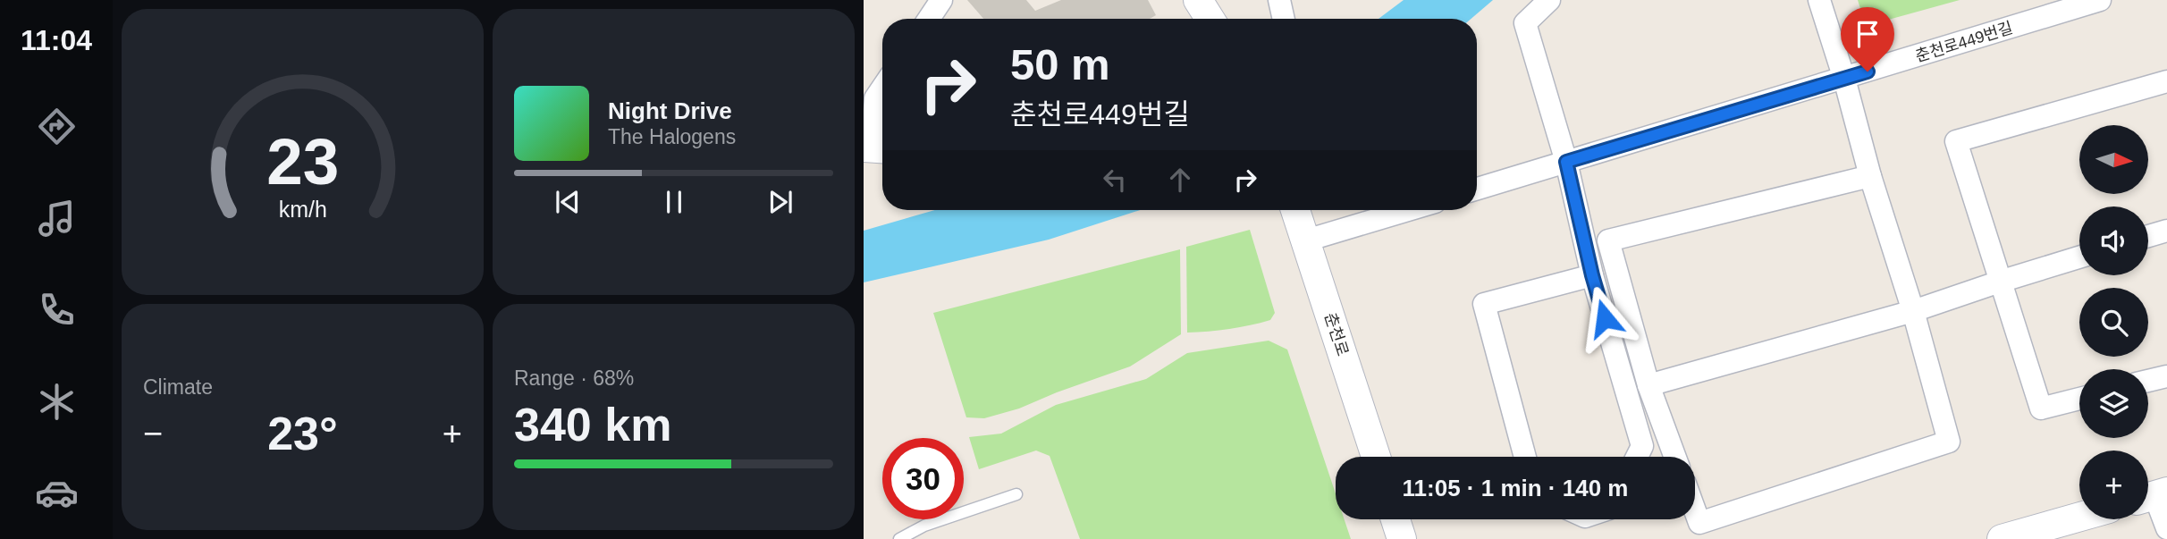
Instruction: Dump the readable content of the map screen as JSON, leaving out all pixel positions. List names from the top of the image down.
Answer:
{
  "streets": {
    "street": ["춘천로449번길", "춘천로"]
  },
  "north": "right",
  "page": {
    "tabs": "11:04",
    "turn": ["50 m", "춘천로449번길"],
    "song": ["Night Drive", "The Halogens"],
    "map_buttons": "+",
    "tile": [
      "Climate",
      ["Range · 68%", "340 km"]
    ],
    "heat": ["−", "23°", "+"],
    "limit": "30",
    "trip": "11:05 · 1 min · 140 m",
    "gauge": ["23", "km/h"]
  }
}
